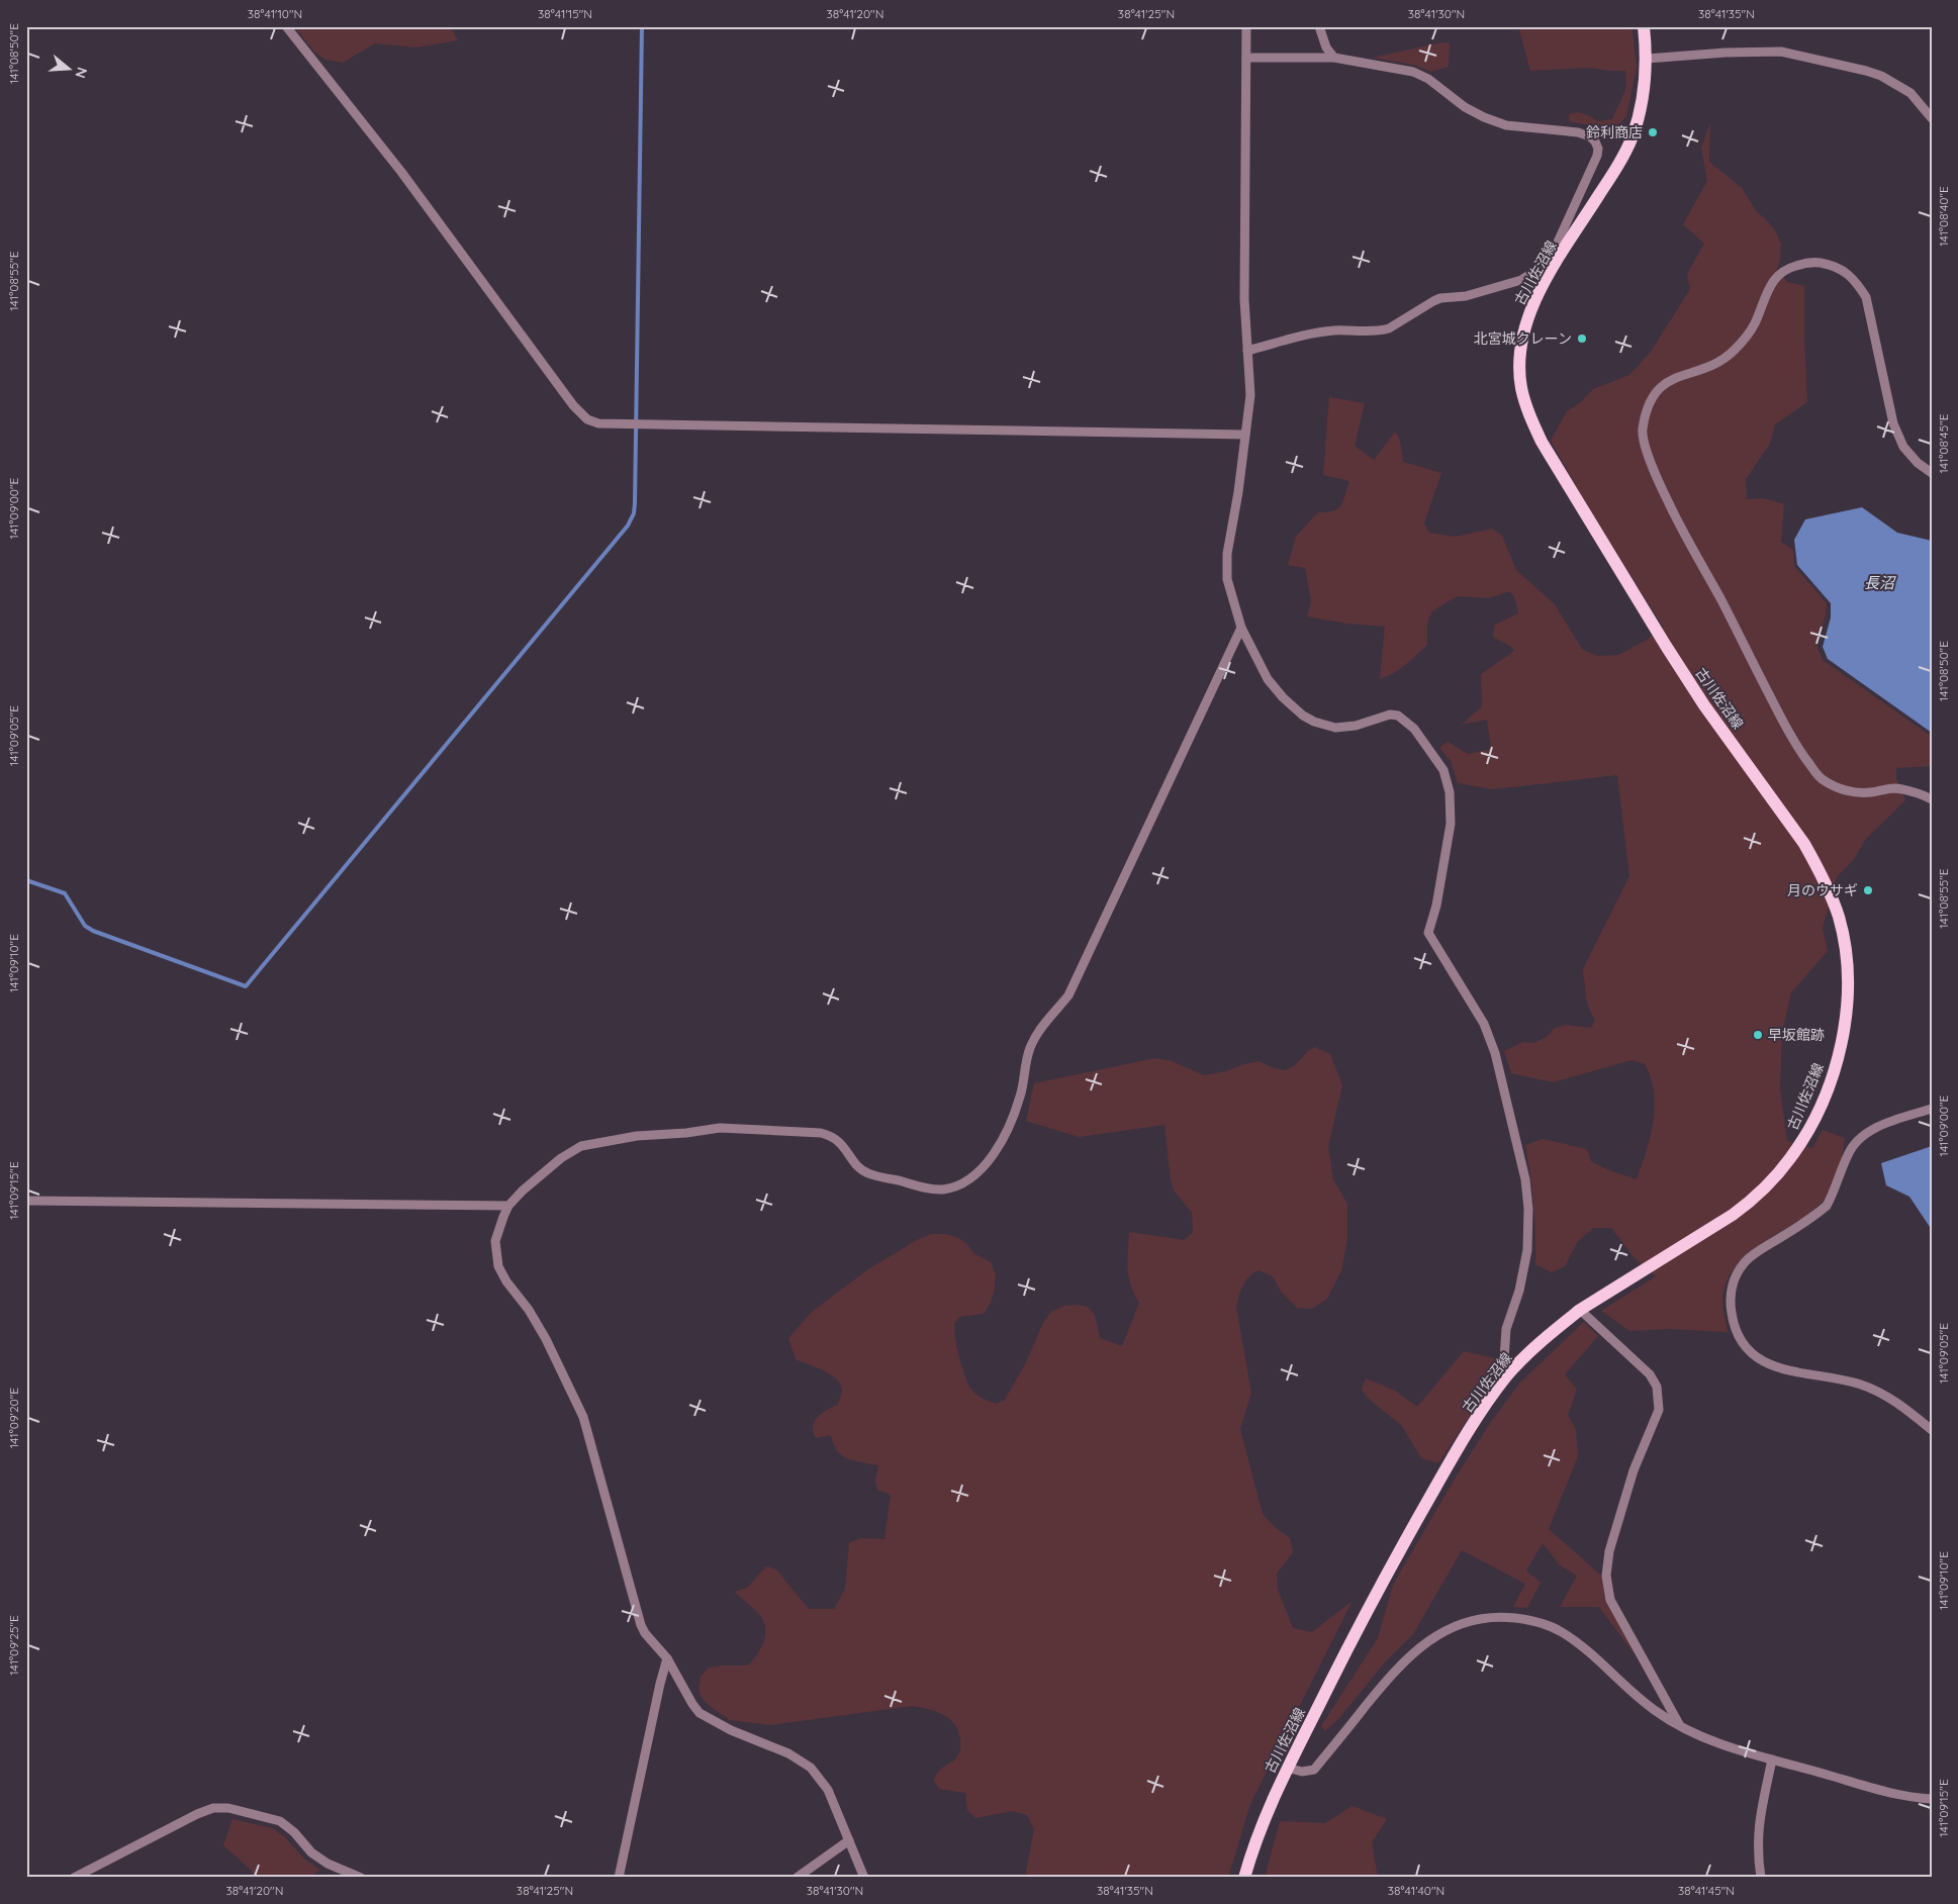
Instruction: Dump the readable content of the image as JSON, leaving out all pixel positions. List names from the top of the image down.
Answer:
{
  "streets": {
    "main road": ["古川佐沼線"]
  },
  "water": ["長沼"],
  "places": [
    "鈴利商店",
    "北宮城クレーン",
    "月のウサギ",
    "早坂館跡"
  ],
  "north": "right",
  "coordinates": [
    "38°41'10\"N",
    "38°41'15\"N",
    "38°41'20\"N",
    "38°41'25\"N",
    "38°41'30\"N",
    "38°41'35\"N",
    "141°08'50\"E",
    "141°08'40\"E",
    "141°08'55\"E",
    "141°08'45\"E",
    "141°09'00\"E",
    "141°09'05\"E",
    "141°09'10\"E",
    "141°09'15\"E",
    "141°09'20\"E",
    "141°09'25\"E",
    "38°41'40\"N",
    "38°41'45\"N"
  ]
}
